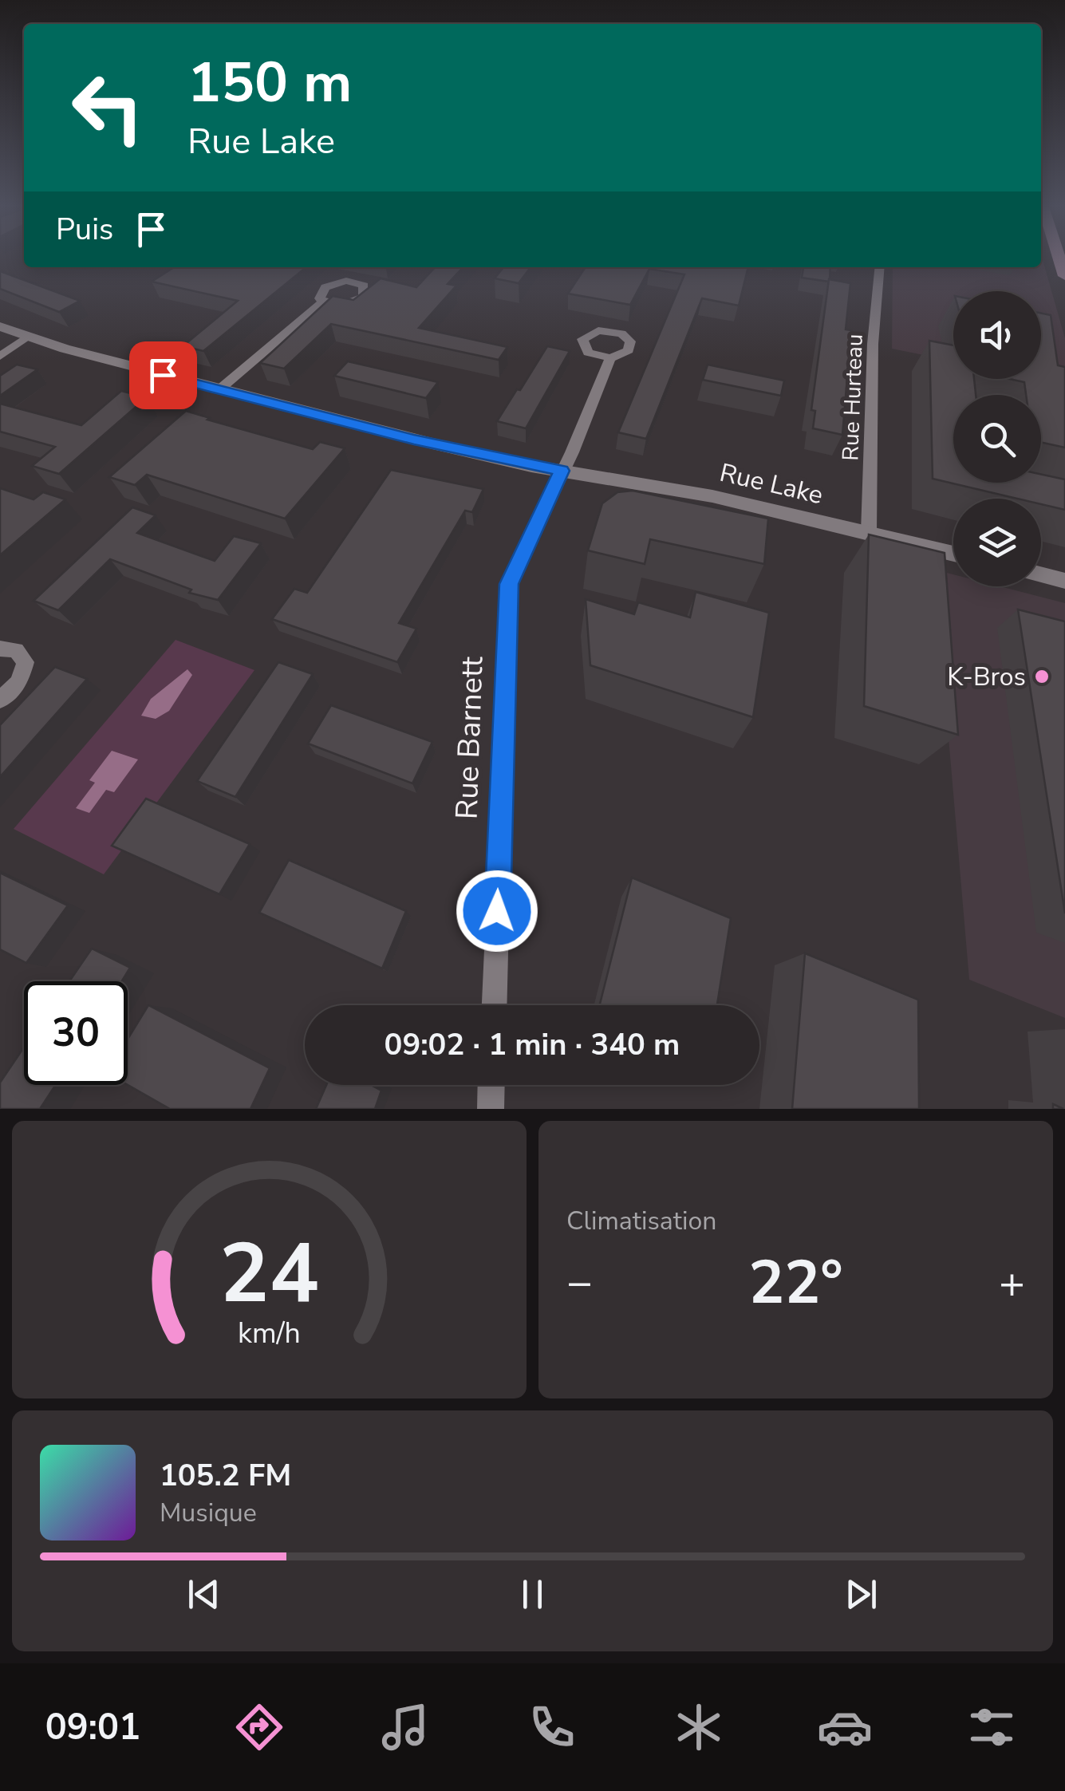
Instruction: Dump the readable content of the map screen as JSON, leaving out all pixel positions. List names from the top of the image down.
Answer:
{
  "streets": {
    "street": ["Rue Hurteau", "Rue Lake", "Rue Barnett"]
  },
  "crossings": [
    ["Rue Hurteau", "Rue Lake"],
    ["Rue Lake", "Rue Barnett"]
  ],
  "places": ["K-Bros"],
  "page": {
    "turn": ["150 m", "Rue Lake"],
    "then": "Puis",
    "limit": "30",
    "trip": "09:02 · 1 min · 340 m",
    "tile": "Climatisation",
    "heat": ["−", "22°", "+"],
    "song": ["105.2 FM", "Musique"],
    "tabs": "09:01",
    "gauge": ["24", "km/h"]
  }
}
